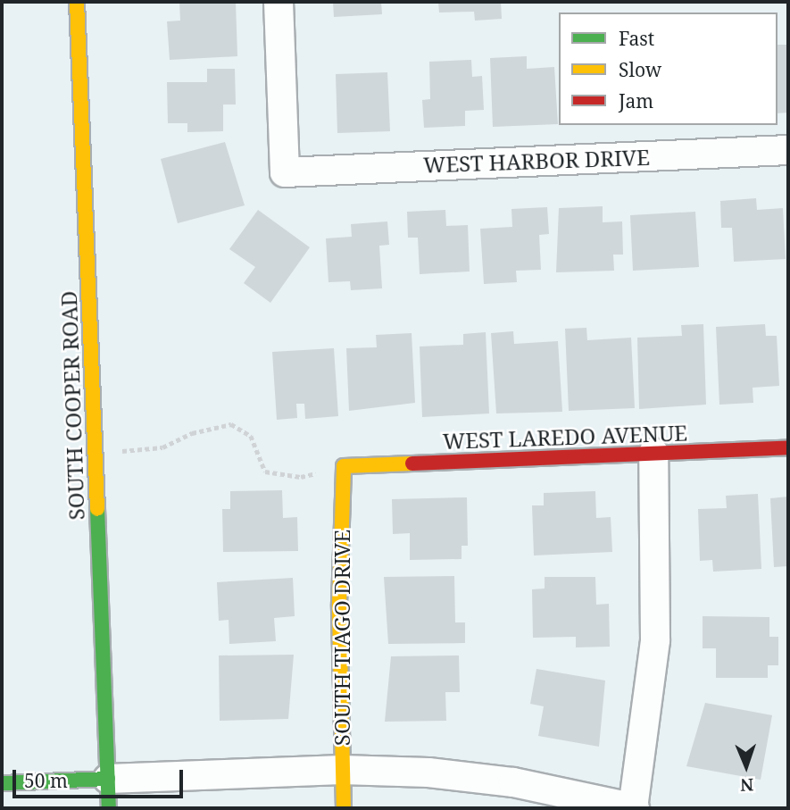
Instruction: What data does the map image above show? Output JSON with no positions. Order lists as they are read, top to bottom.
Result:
{
  "streets": {
    "street": [
      "WEST HARBOR DRIVE",
      "SOUTH COOPER ROAD",
      "WEST LAREDO AVENUE",
      "SOUTH TIAGO DRIVE"
    ]
  },
  "crossings": [
    ["WEST LAREDO AVENUE", "SOUTH TIAGO DRIVE"]
  ],
  "legend": ["Fast", "Slow", "Jam"],
  "scale_bar": "50 m",
  "north": "bottom"
}
